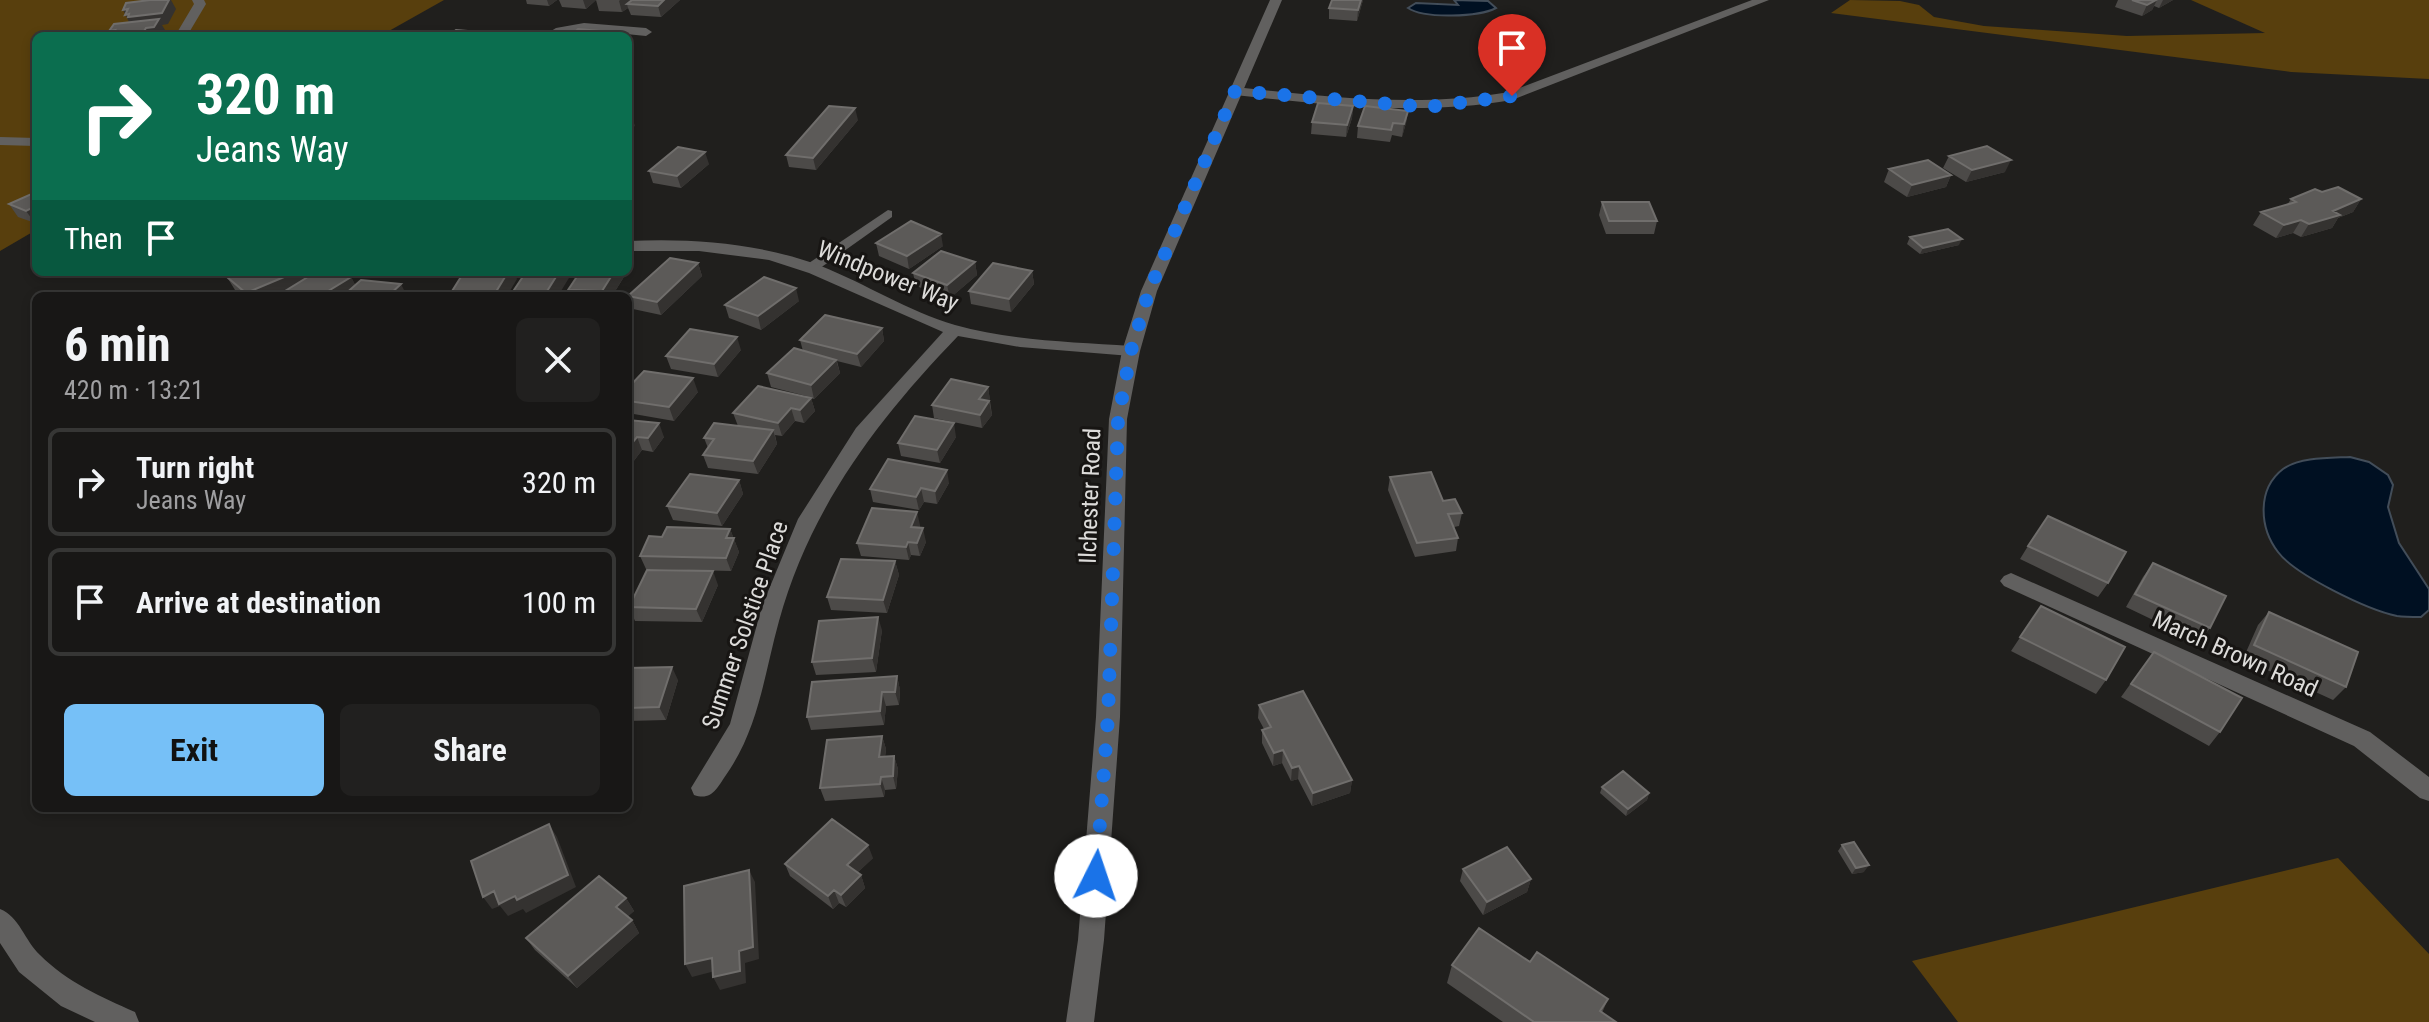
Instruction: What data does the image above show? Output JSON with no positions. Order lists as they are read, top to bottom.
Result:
{
  "streets": {
    "street": [
      "Windpower Way",
      "Ilchester Road",
      "Summer Solstice Place",
      "March Brown Road"
    ]
  },
  "crossings": [
    ["Windpower Way", "Ilchester Road"],
    ["Windpower Way", "Summer Solstice Place"]
  ],
  "page": {
    "turn": ["320 m", "Jeans Way"],
    "then": "Then",
    "heading": ["6 min", "420 m · 13:21"],
    "list": [
      {
        "name": "Turn right",
        "note": "Jeans Way",
        "value": "320 m"
      },
      {
        "name": "Arrive at destination",
        "value": "100 m"
      }
    ],
    "buttons": ["Exit", "Share"]
  }
}
